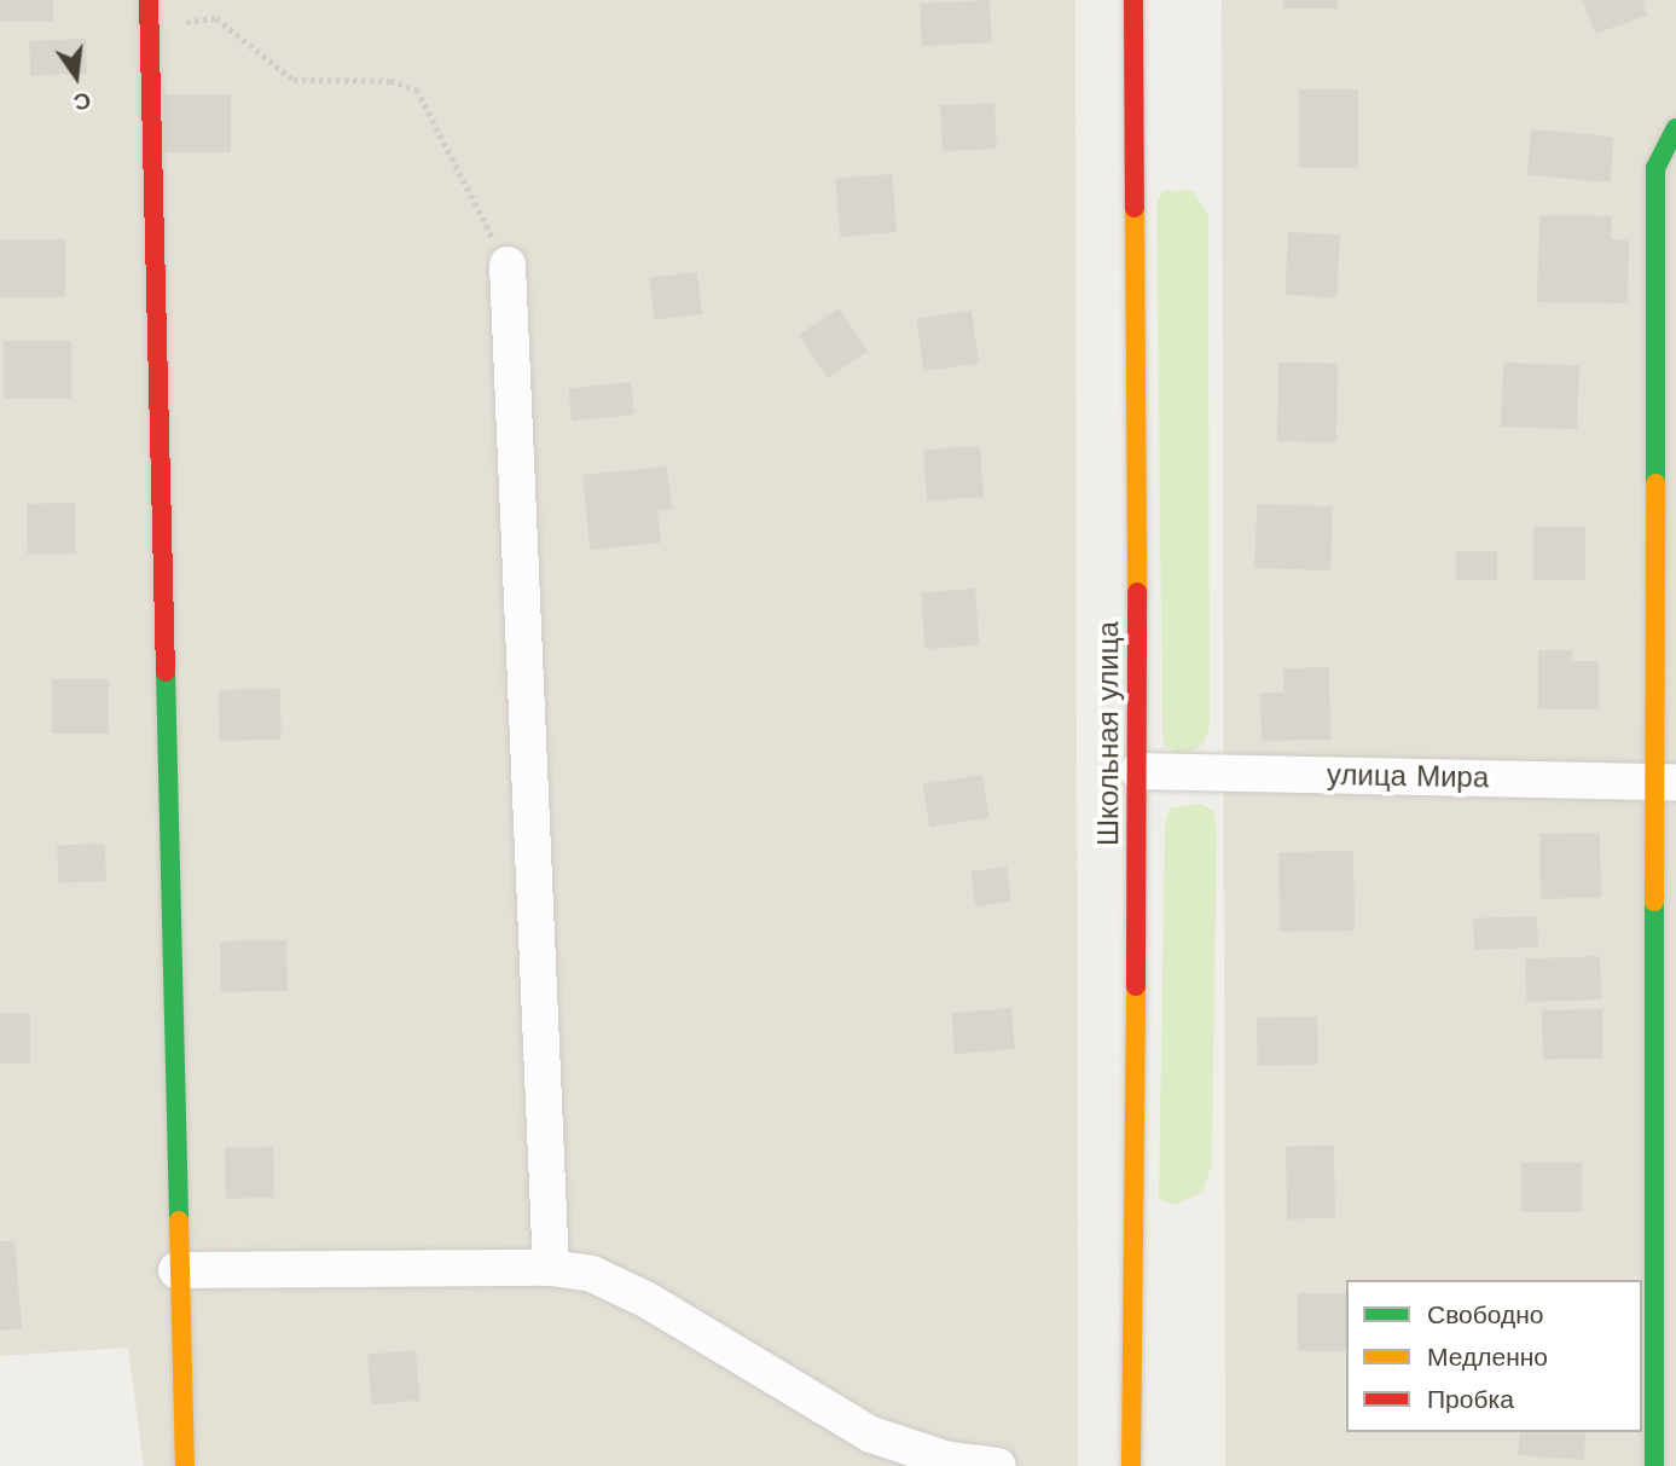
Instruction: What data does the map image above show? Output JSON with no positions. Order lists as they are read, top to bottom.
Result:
{
  "streets": {
    "street": ["Школьная улица", "улица Мира"]
  },
  "crossings": [
    ["Школьная улица", "улица Мира"]
  ],
  "legend": ["Свободно", "Медленно", "Пробка"],
  "north": "bottom"
}
